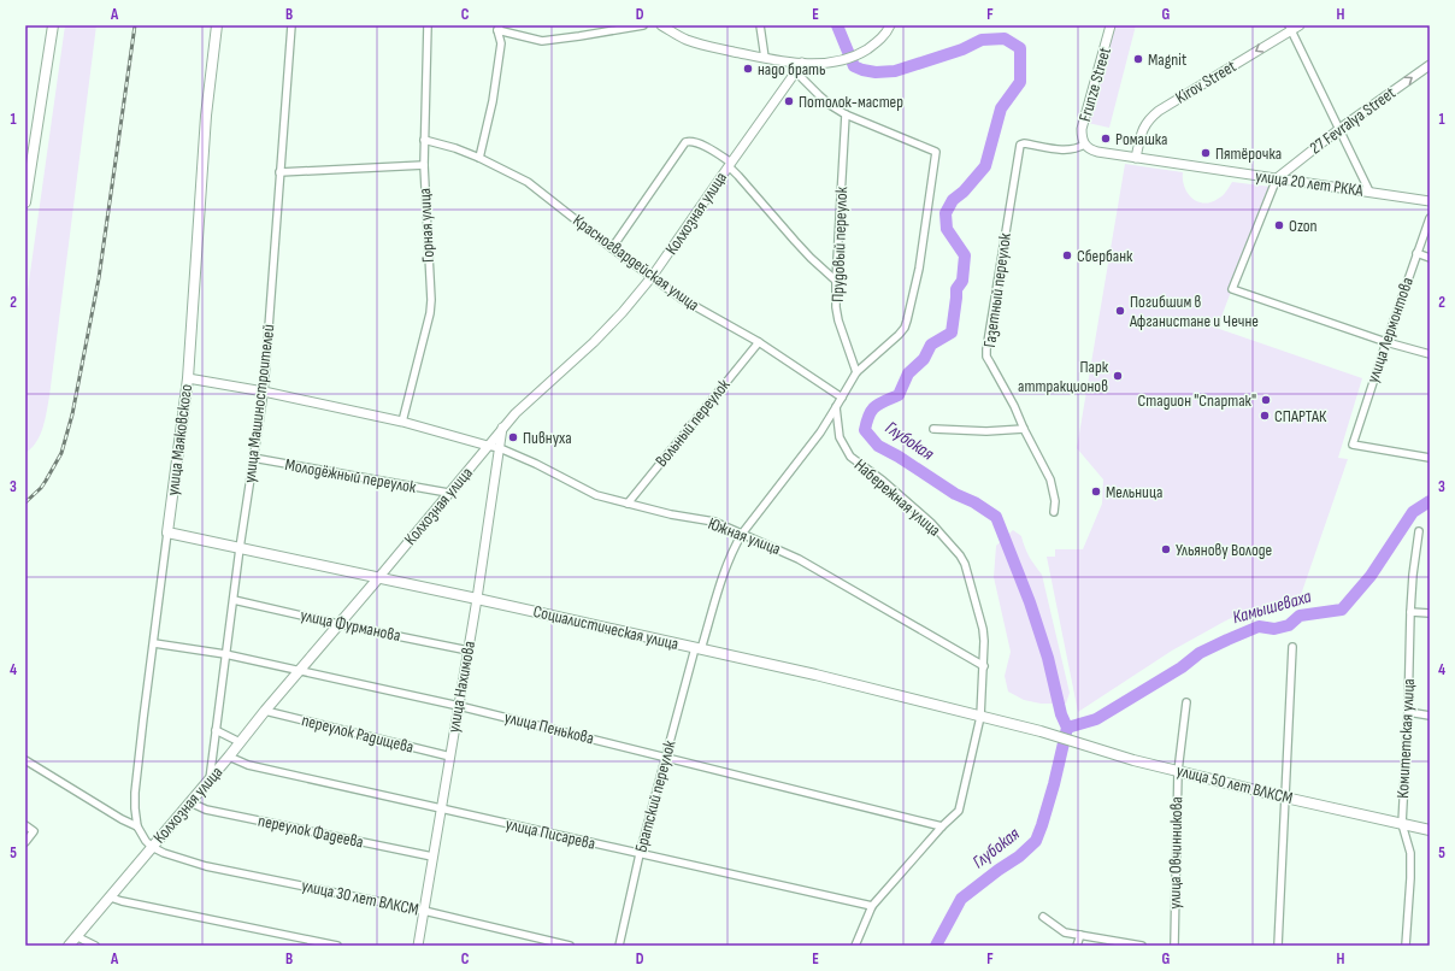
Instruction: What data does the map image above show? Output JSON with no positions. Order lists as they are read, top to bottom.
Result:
{
  "streets": {
    "main road": [
      "Колхозная улица",
      "улица Маяковского",
      "Социалистическая улица",
      "улица 50 лет ВЛКСМ"
    ],
    "street": [
      "Kirov Street",
      "Frunze Street",
      "27 Fevralya Street",
      "улица 20 лет РККА",
      "Горная улица",
      "Прудовый переулок",
      "Красногвардейская улица",
      "Газетный переулок",
      "улица Лермонтова",
      "улица Машиностроителей",
      "Вольный переулок",
      "Молодёжный переулок",
      "Набережная улица",
      "Южная улица",
      "улица Фурманова",
      "улица Нахимова",
      "улица Пенькова",
      "переулок Радищева",
      "Комитетская улица",
      "Братский переулок",
      "переулок Фадеева",
      "улица Писарева",
      "улица Овчинникова",
      "улица 30 лет ВЛКСМ"
    ]
  },
  "crossings": [
    ["Kirov Street", "улица 20 лет РККА"],
    ["Frunze Street", "улица 20 лет РККА"],
    ["Frunze Street", "Газетный переулок"],
    ["27 Fevralya Street", "улица 20 лет РККА"],
    ["улица 20 лет РККА", "Газетный переулок"],
    ["Колхозная улица", "Красногвардейская улица"],
    ["Колхозная улица", "улица Машиностроителей"],
    ["Колхозная улица", "улица Маяковского"],
    ["Колхозная улица", "Молодёжный переулок"],
    ["Колхозная улица", "Южная улица"],
    ["Колхозная улица", "улица Фурманова"],
    ["Колхозная улица", "Социалистическая улица"],
    ["Колхозная улица", "улица Нахимова"],
    ["Колхозная улица", "улица Пенькова"],
    ["Колхозная улица", "переулок Радищева"],
    ["Колхозная улица", "переулок Фадеева"],
    ["Колхозная улица", "улица Писарева"],
    ["Колхозная улица", "улица 30 лет ВЛКСМ"],
    ["Горная улица", "Красногвардейская улица"],
    ["Красногвардейская улица", "Вольный переулок"],
    ["Красногвардейская улица", "Братский переулок"],
    ["улица Машиностроителей", "Молодёжный переулок"],
    ["улица Машиностроителей", "улица Фурманова"],
    ["улица Машиностроителей", "Социалистическая улица"],
    ["улица Машиностроителей", "улица Пенькова"],
    ["Вольный переулок", "Южная улица"],
    ["улица Маяковского", "Социалистическая улица"],
    ["улица Маяковского", "улица Пенькова"],
    ["улица Маяковского", "улица 30 лет ВЛКСМ"],
    ["Набережная улица", "Южная улица"],
    ["Набережная улица", "Социалистическая улица"],
    ["Набережная улица", "улица Пенькова"],
    ["Набережная улица", "Братский переулок"],
    ["Набережная улица", "улица Писарева"],
    ["Южная улица", "улица Нахимова"],
    ["Южная улица", "Братский переулок"],
    ["улица Фурманова", "улица Нахимова"],
    ["Социалистическая улица", "улица Нахимова"],
    ["Социалистическая улица", "улица 50 лет ВЛКСМ"],
    ["Социалистическая улица", "Братский переулок"],
    ["улица Нахимова", "улица Пенькова"],
    ["улица Нахимова", "переулок Радищева"],
    ["улица Нахимова", "переулок Фадеева"],
    ["улица Нахимова", "улица Писарева"],
    ["улица Нахимова", "улица 30 лет ВЛКСМ"],
    ["улица Пенькова", "Братский переулок"],
    ["Комитетская улица", "улица 50 лет ВЛКСМ"],
    ["улица 50 лет ВЛКСМ", "улица Овчинникова"],
    ["Братский переулок", "улица Писарева"]
  ],
  "one_way": ["Kirov Street", "27 Fevralya Street"],
  "water": ["Глубокая", "Камышеваха"],
  "places": [
    "Magnit",
    "надо брать",
    "Потолок-мастер",
    "Ромашка",
    "Пятёрочка",
    "Ozon",
    "Сбербанк",
    "Погибшим в Афганистане и Чечне",
    "Парк аттракционов",
    "Стадион \"Спартак\"",
    "СПАРТАК",
    "Пивнуха",
    "Мельница",
    "Ульянову Володе"
  ],
  "grid": {
    "columns": [
      "A",
      "B",
      "C",
      "D",
      "E",
      "F",
      "G",
      "H"
    ],
    "rows": [
      "1",
      "2",
      "3",
      "4",
      "5"
    ]
  }
}
